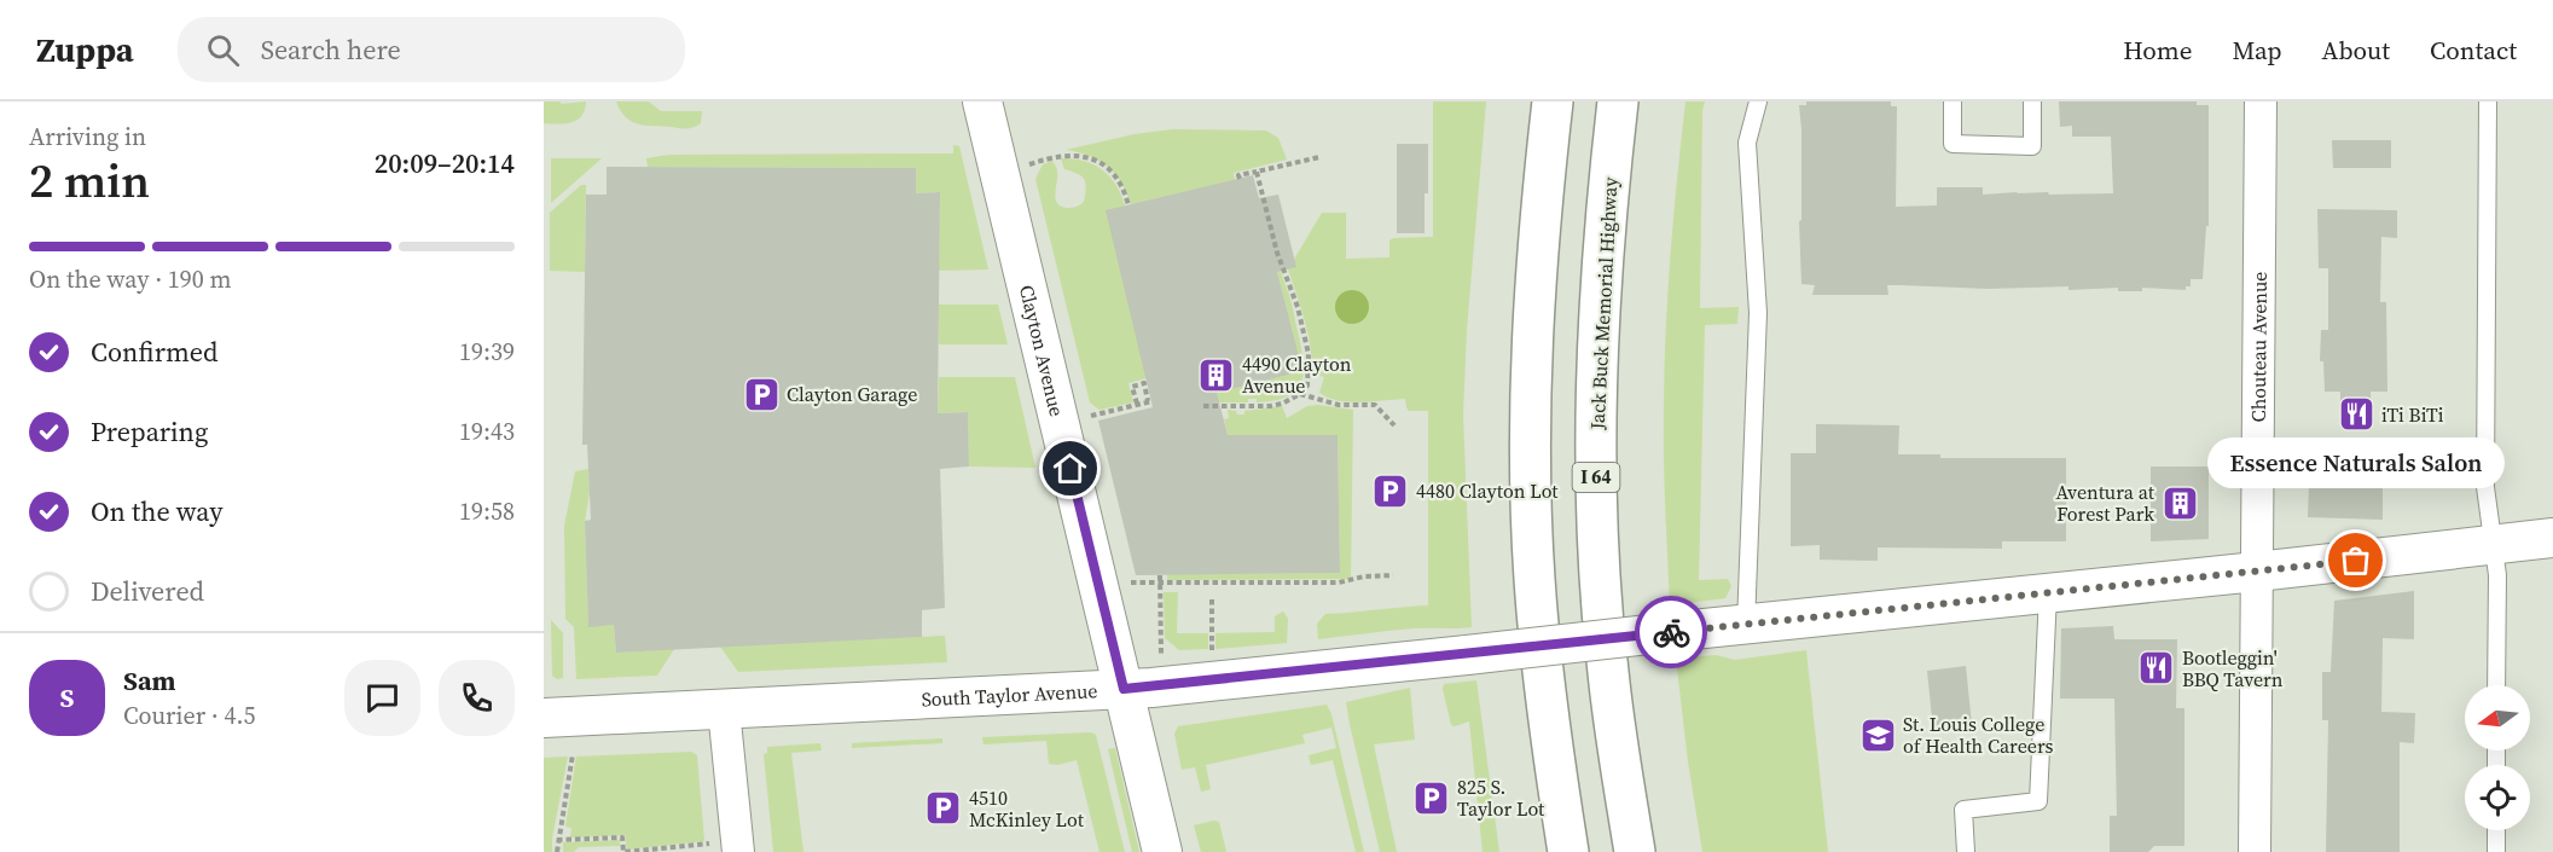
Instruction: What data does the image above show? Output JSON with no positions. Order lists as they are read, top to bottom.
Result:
{
  "streets": {
    "highway": ["Jack Buck Memorial Highway", "I 64"],
    "street": ["Chouteau Avenue", "Clayton Avenue", "South Taylor Avenue"]
  },
  "crossings": [
    ["Chouteau Avenue", "South Taylor Avenue"],
    ["Clayton Avenue", "South Taylor Avenue"]
  ],
  "places": {
    "building": ["4490 Clayton Avenue", "Aventura at Forest Park"],
    "parking": [
      "Clayton Garage",
      "4480 Clayton Lot",
      "825 S. Taylor Lot",
      "4510 McKinley Lot"
    ],
    "restaurant": ["iTi BiTi", "Bootleggin' BBQ Tavern"],
    "other": ["Essence Naturals Salon"],
    "school or university": ["St. Louis College of Health Careers"]
  },
  "north": "left",
  "page": {
    "header": "Zuppa",
    "search": "Search here",
    "nav": [
      "Home",
      "Map",
      "About",
      "Contact"
    ],
    "heading": ["2 min", "Arriving in", "20:09–20:14"],
    "panel": ["Sam", "Courier · 4.5"],
    "bar": "On the way · 190 m",
    "list": [
      ["Confirmed", "19:39"],
      ["Preparing", "19:43"],
      ["On the way", "19:58"],
      "Delivered"
    ],
    "bubble": "Essence Naturals Salon",
    "round": "S"
  }
}
